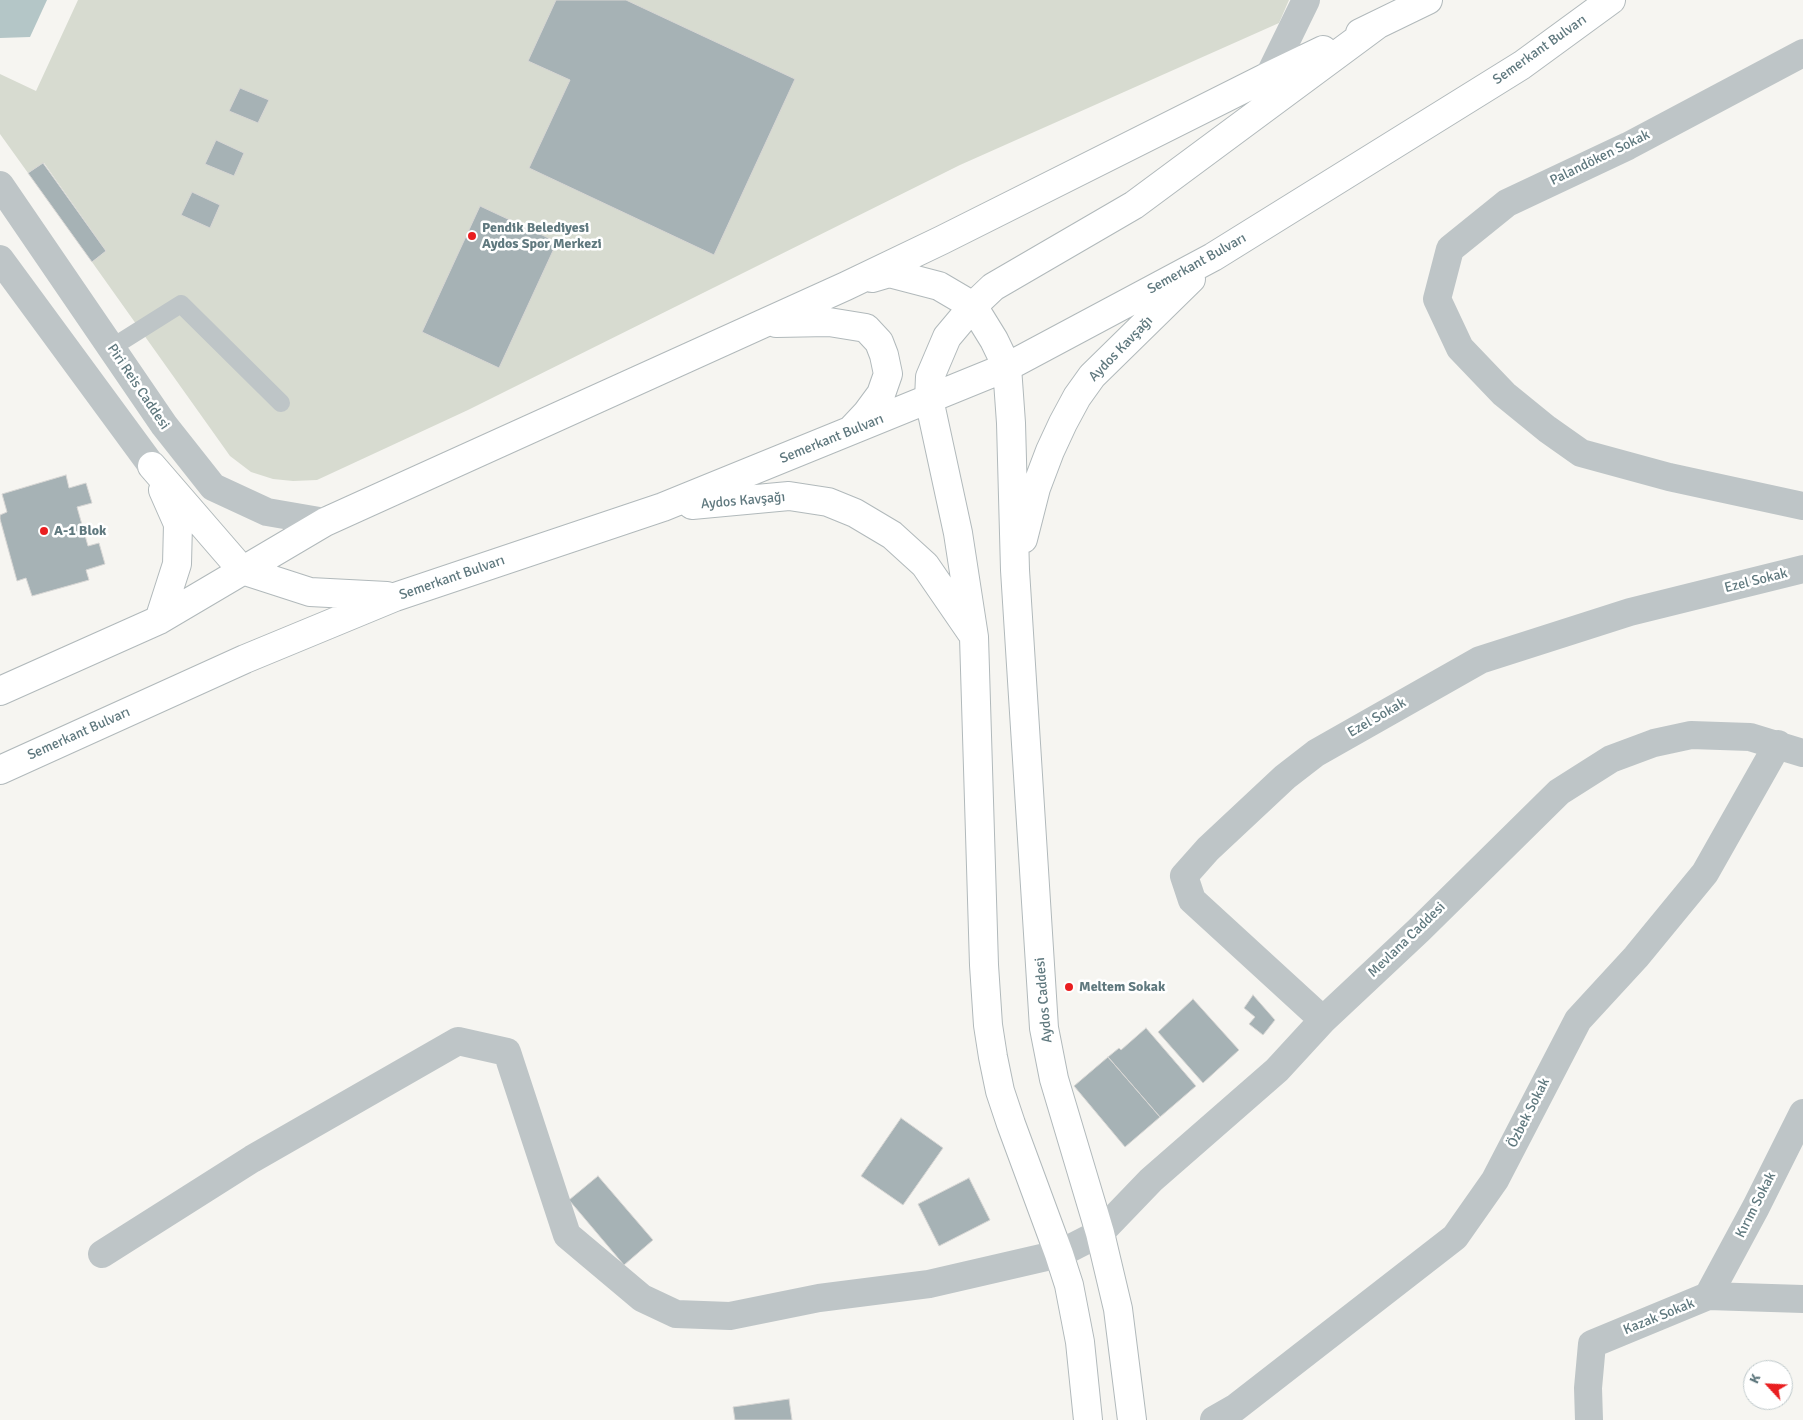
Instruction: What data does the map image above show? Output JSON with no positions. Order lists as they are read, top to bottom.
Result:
{
  "streets": {
    "main road": ["Semerkant Bulvarı", "Aydos Kavşağı", "Aydos Caddesi"],
    "street": [
      "Palandöken Sokak",
      "Piri Reis Caddesi",
      "Ezel Sokak",
      "Mevlana Caddesi",
      "Özbek Sokak",
      "Kırım Sokak",
      "Kazak Sokak"
    ]
  },
  "crossings": [
    ["Semerkant Bulvarı", "Aydos Kavşağı"],
    ["Semerkant Bulvarı", "Aydos Caddesi"],
    ["Aydos Kavşağı", "Aydos Caddesi"],
    ["Ezel Sokak", "Mevlana Caddesi"],
    ["Mevlana Caddesi", "Aydos Caddesi"],
    ["Mevlana Caddesi", "Özbek Sokak"],
    ["Kırım Sokak", "Kazak Sokak"]
  ],
  "places": ["Pendik Belediyesi Aydos Spor Merkezi", "A-1 Blok", "Meltem Sokak"],
  "north": "top left"
}
